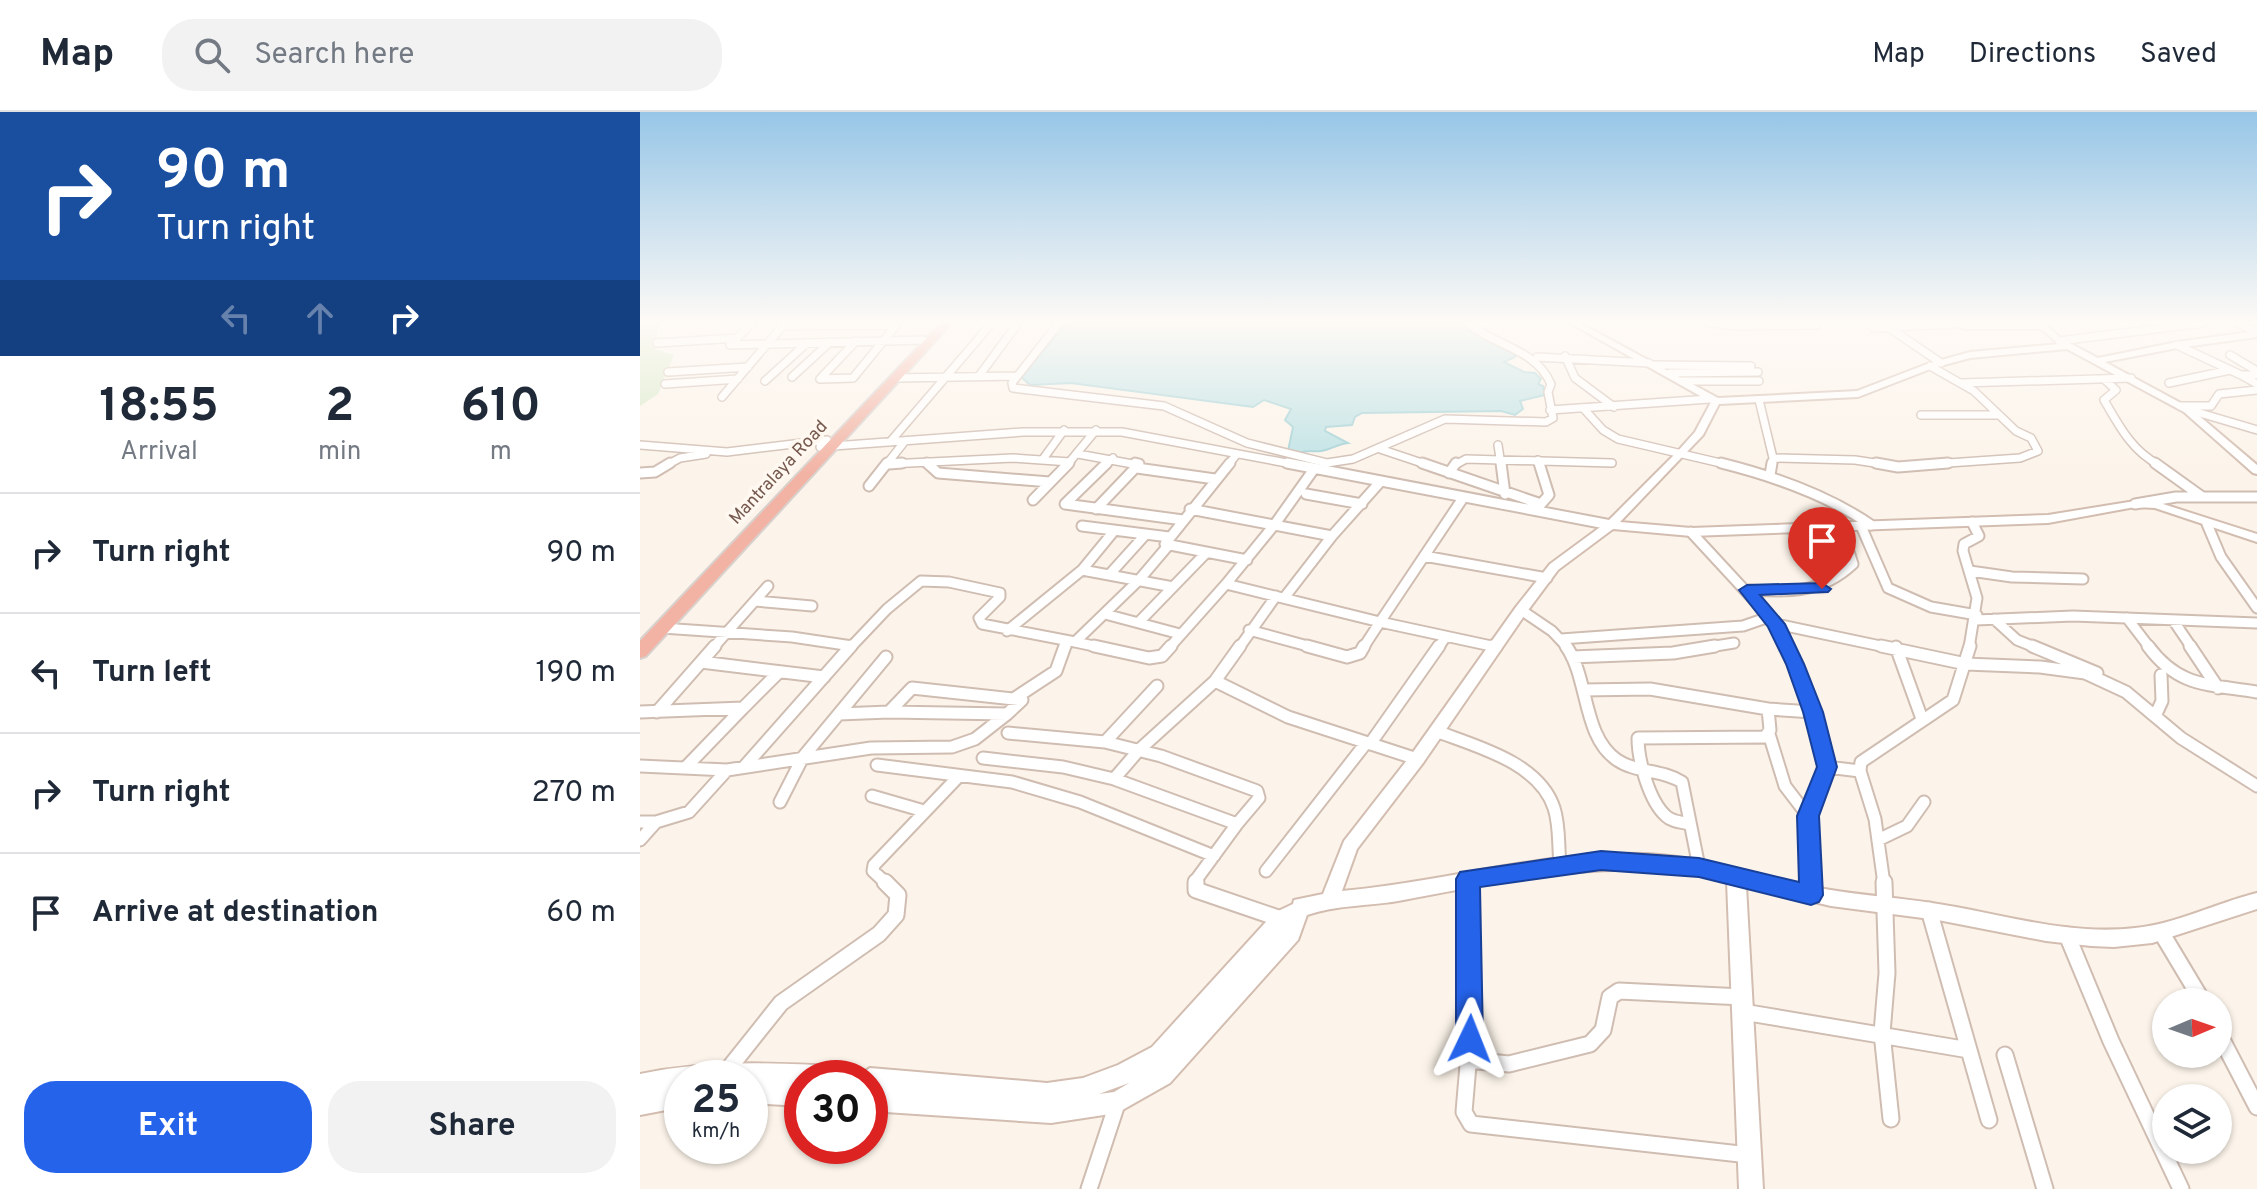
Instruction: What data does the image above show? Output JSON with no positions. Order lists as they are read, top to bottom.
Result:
{
  "streets": {
    "highway": ["Mantralaya Road"]
  },
  "north": "right",
  "page": {
    "header": "Map",
    "search": "Search here",
    "nav": ["Map", "Directions", "Saved"],
    "turn": ["90 m", "Turn right"],
    "eta": [
      "18:55",
      "Arrival",
      "2",
      "min",
      "610",
      "m"
    ],
    "list": [
      {
        "name": "Turn right",
        "value": "90 m"
      },
      {
        "name": "Turn left",
        "value": "190 m"
      },
      {
        "name": "Turn right",
        "value": "270 m"
      },
      {
        "name": "Arrive at destination",
        "value": "60 m"
      }
    ],
    "speed": "25 km/h",
    "limit": "30",
    "buttons": ["Exit", "Share"]
  }
}
